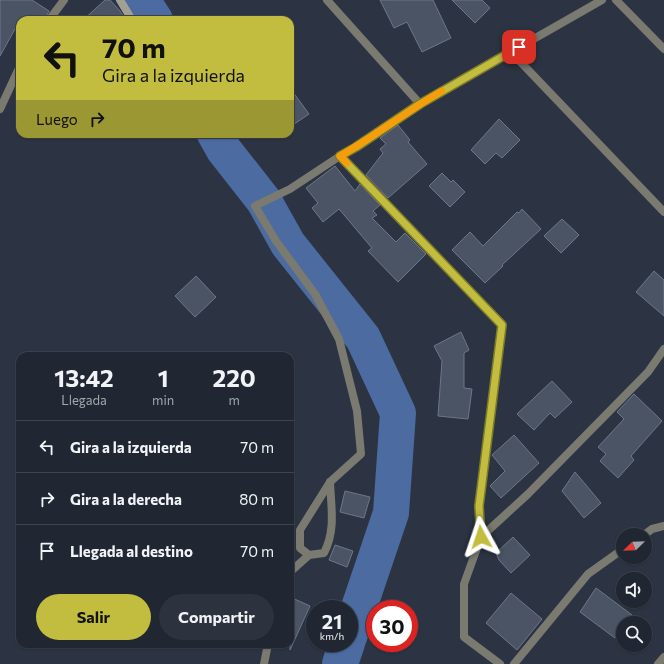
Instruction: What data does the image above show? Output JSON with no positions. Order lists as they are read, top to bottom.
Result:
{
  "north": "bottom left",
  "page": {
    "turn": ["70 m", "Gira a la izquierda"],
    "then": "Luego",
    "eta": [
      "13:42",
      "Llegada",
      "1",
      "min",
      "220",
      "m"
    ],
    "list": [
      {
        "name": "Gira a la izquierda",
        "value": "70 m"
      },
      {
        "name": "Gira a la derecha",
        "value": "80 m"
      },
      {
        "name": "Llegada al destino",
        "value": "70 m"
      }
    ],
    "buttons": ["Salir", "Compartir"],
    "speed": "21 km/h",
    "limit": "30"
  }
}
